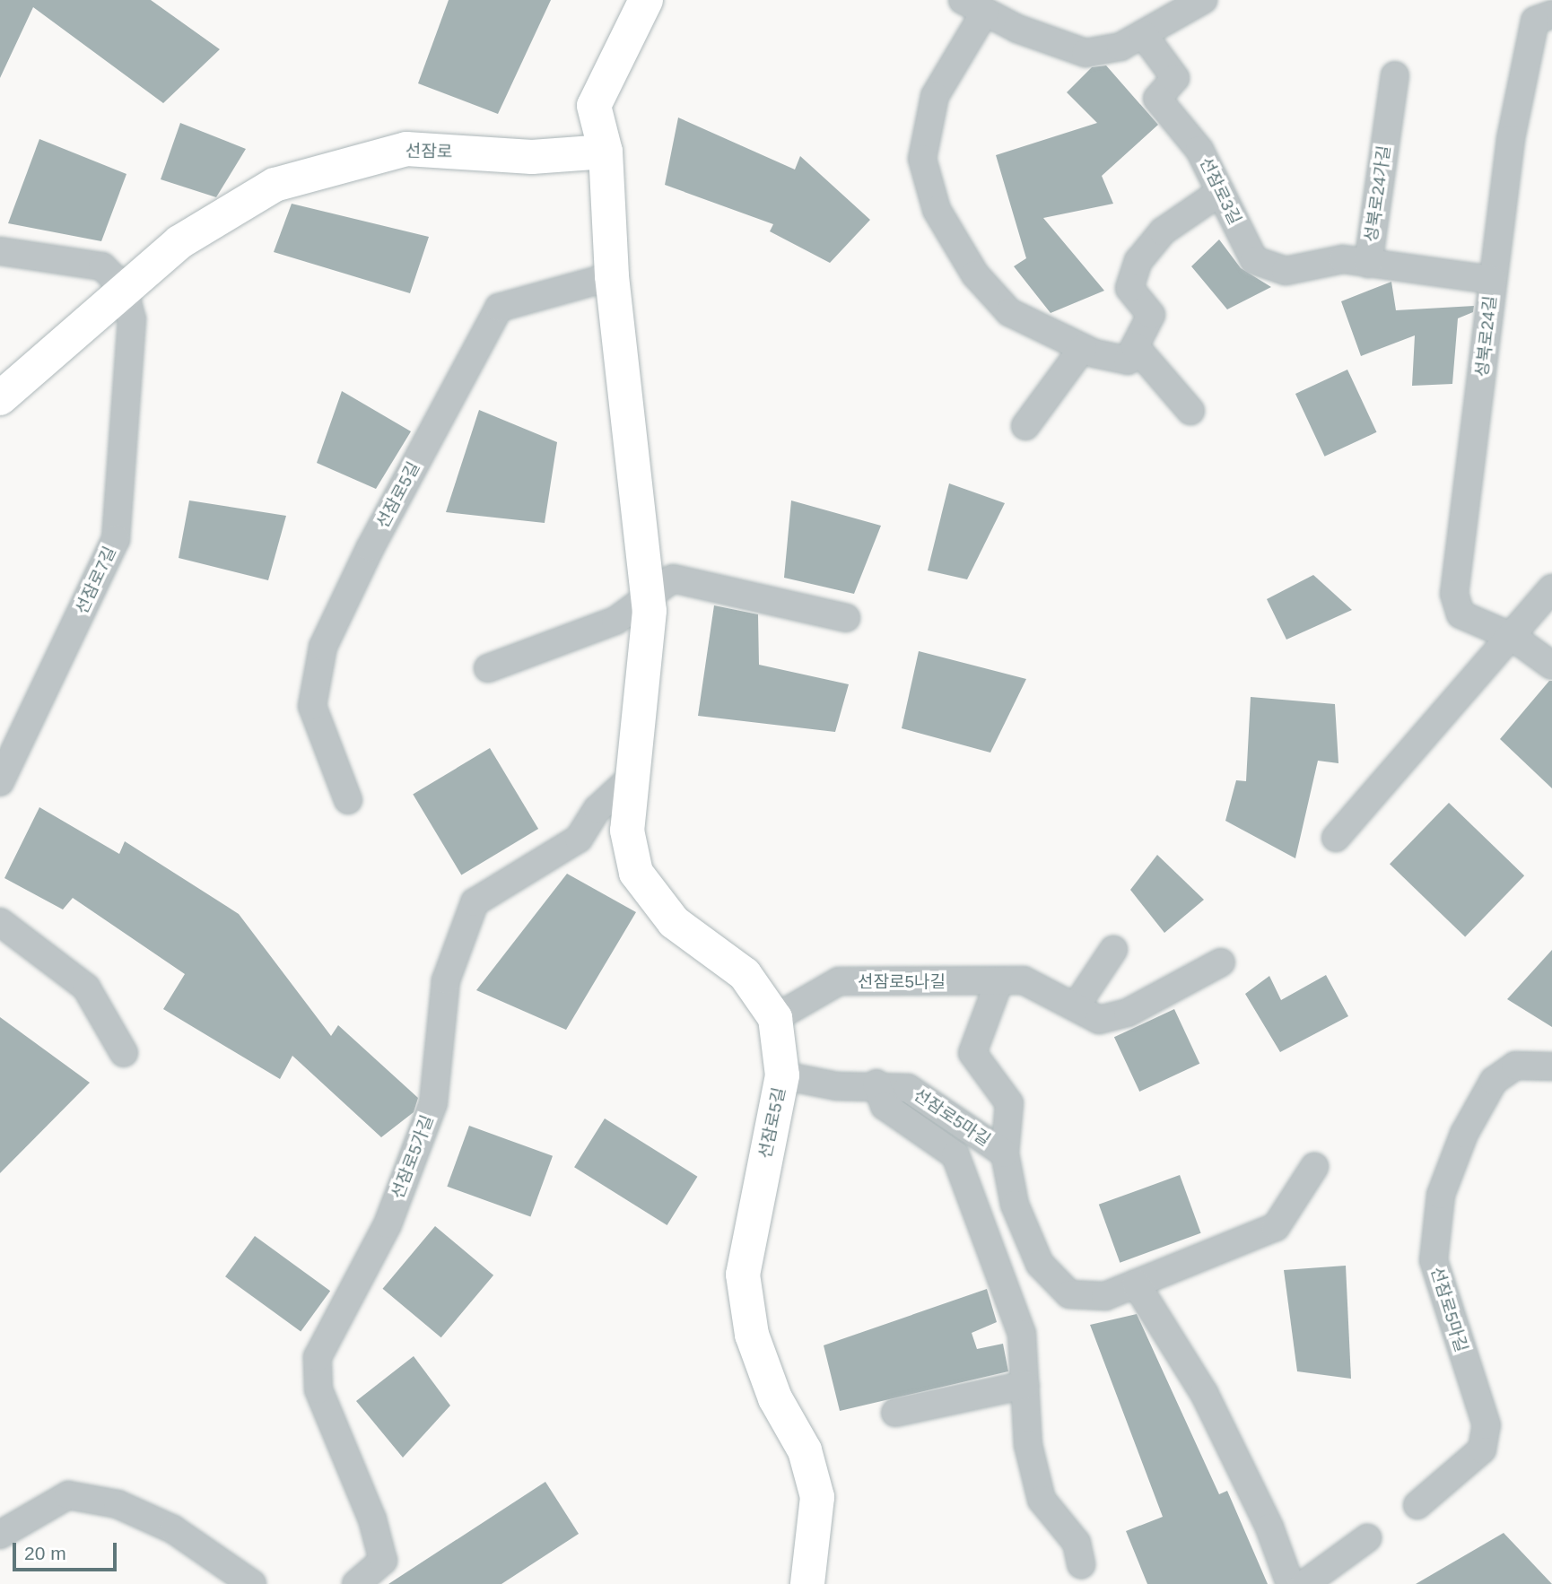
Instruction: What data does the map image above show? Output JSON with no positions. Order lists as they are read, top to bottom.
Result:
{
  "streets": {
    "street": [
      "선잠로",
      "선잠로3길",
      "성북로24가길",
      "성북로24길",
      "선잠로5길",
      "선잠로7길",
      "선잠로5나길",
      "선잠로5마길",
      "선잠로5가길"
    ]
  },
  "crossings": [
    ["선잠로", "선잠로5길"],
    ["선잠로", "선잠로7길"],
    ["선잠로3길", "성북로24가길"],
    ["성북로24가길", "성북로24길"],
    ["선잠로5길", "선잠로5나길"],
    ["선잠로5길", "선잠로5마길"],
    ["선잠로5길", "선잠로5가길"]
  ],
  "scale_bar": "20 m"
}
